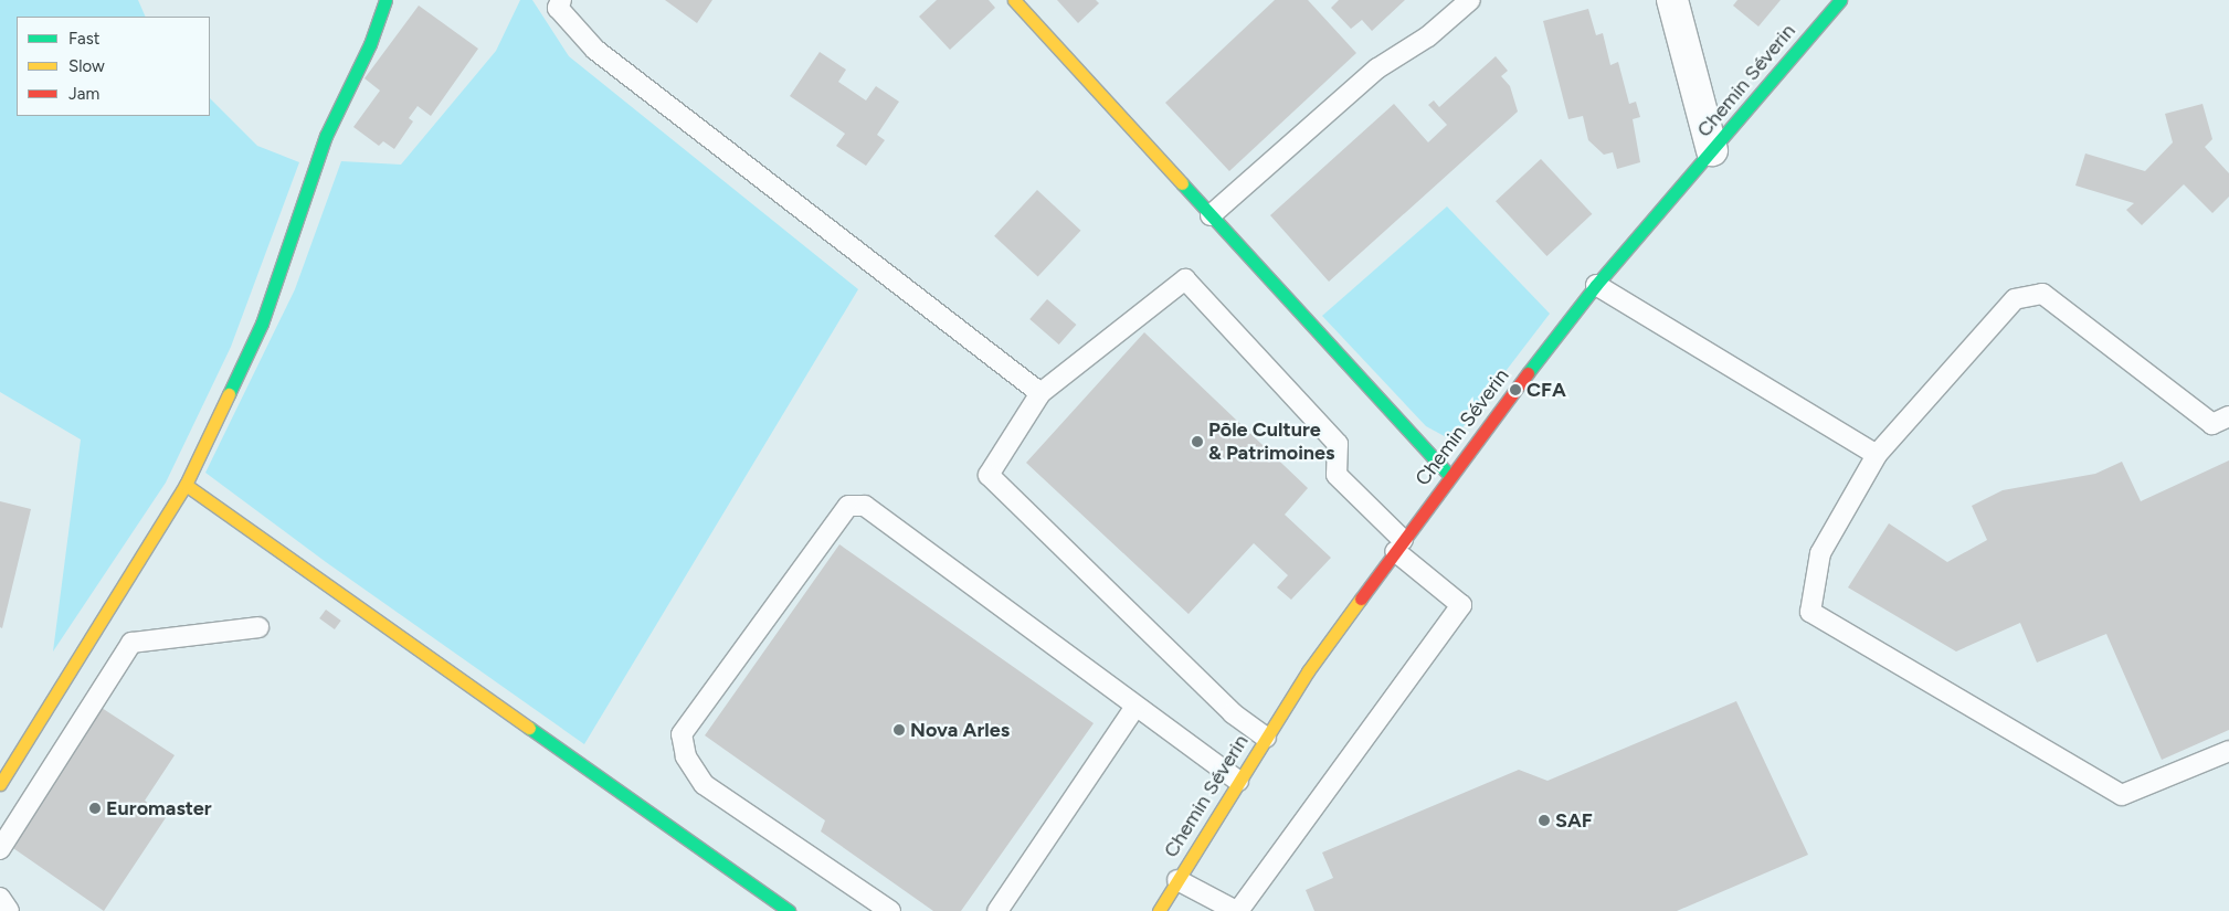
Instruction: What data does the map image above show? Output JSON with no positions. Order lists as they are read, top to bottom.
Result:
{
  "streets": {
    "street": ["Chemin Séverin"]
  },
  "places": [
    "CFA",
    "Pôle Culture & Patrimoines",
    "Nova Arles",
    "Euromaster",
    "SAF"
  ],
  "legend": ["Fast", "Slow", "Jam"]
}
